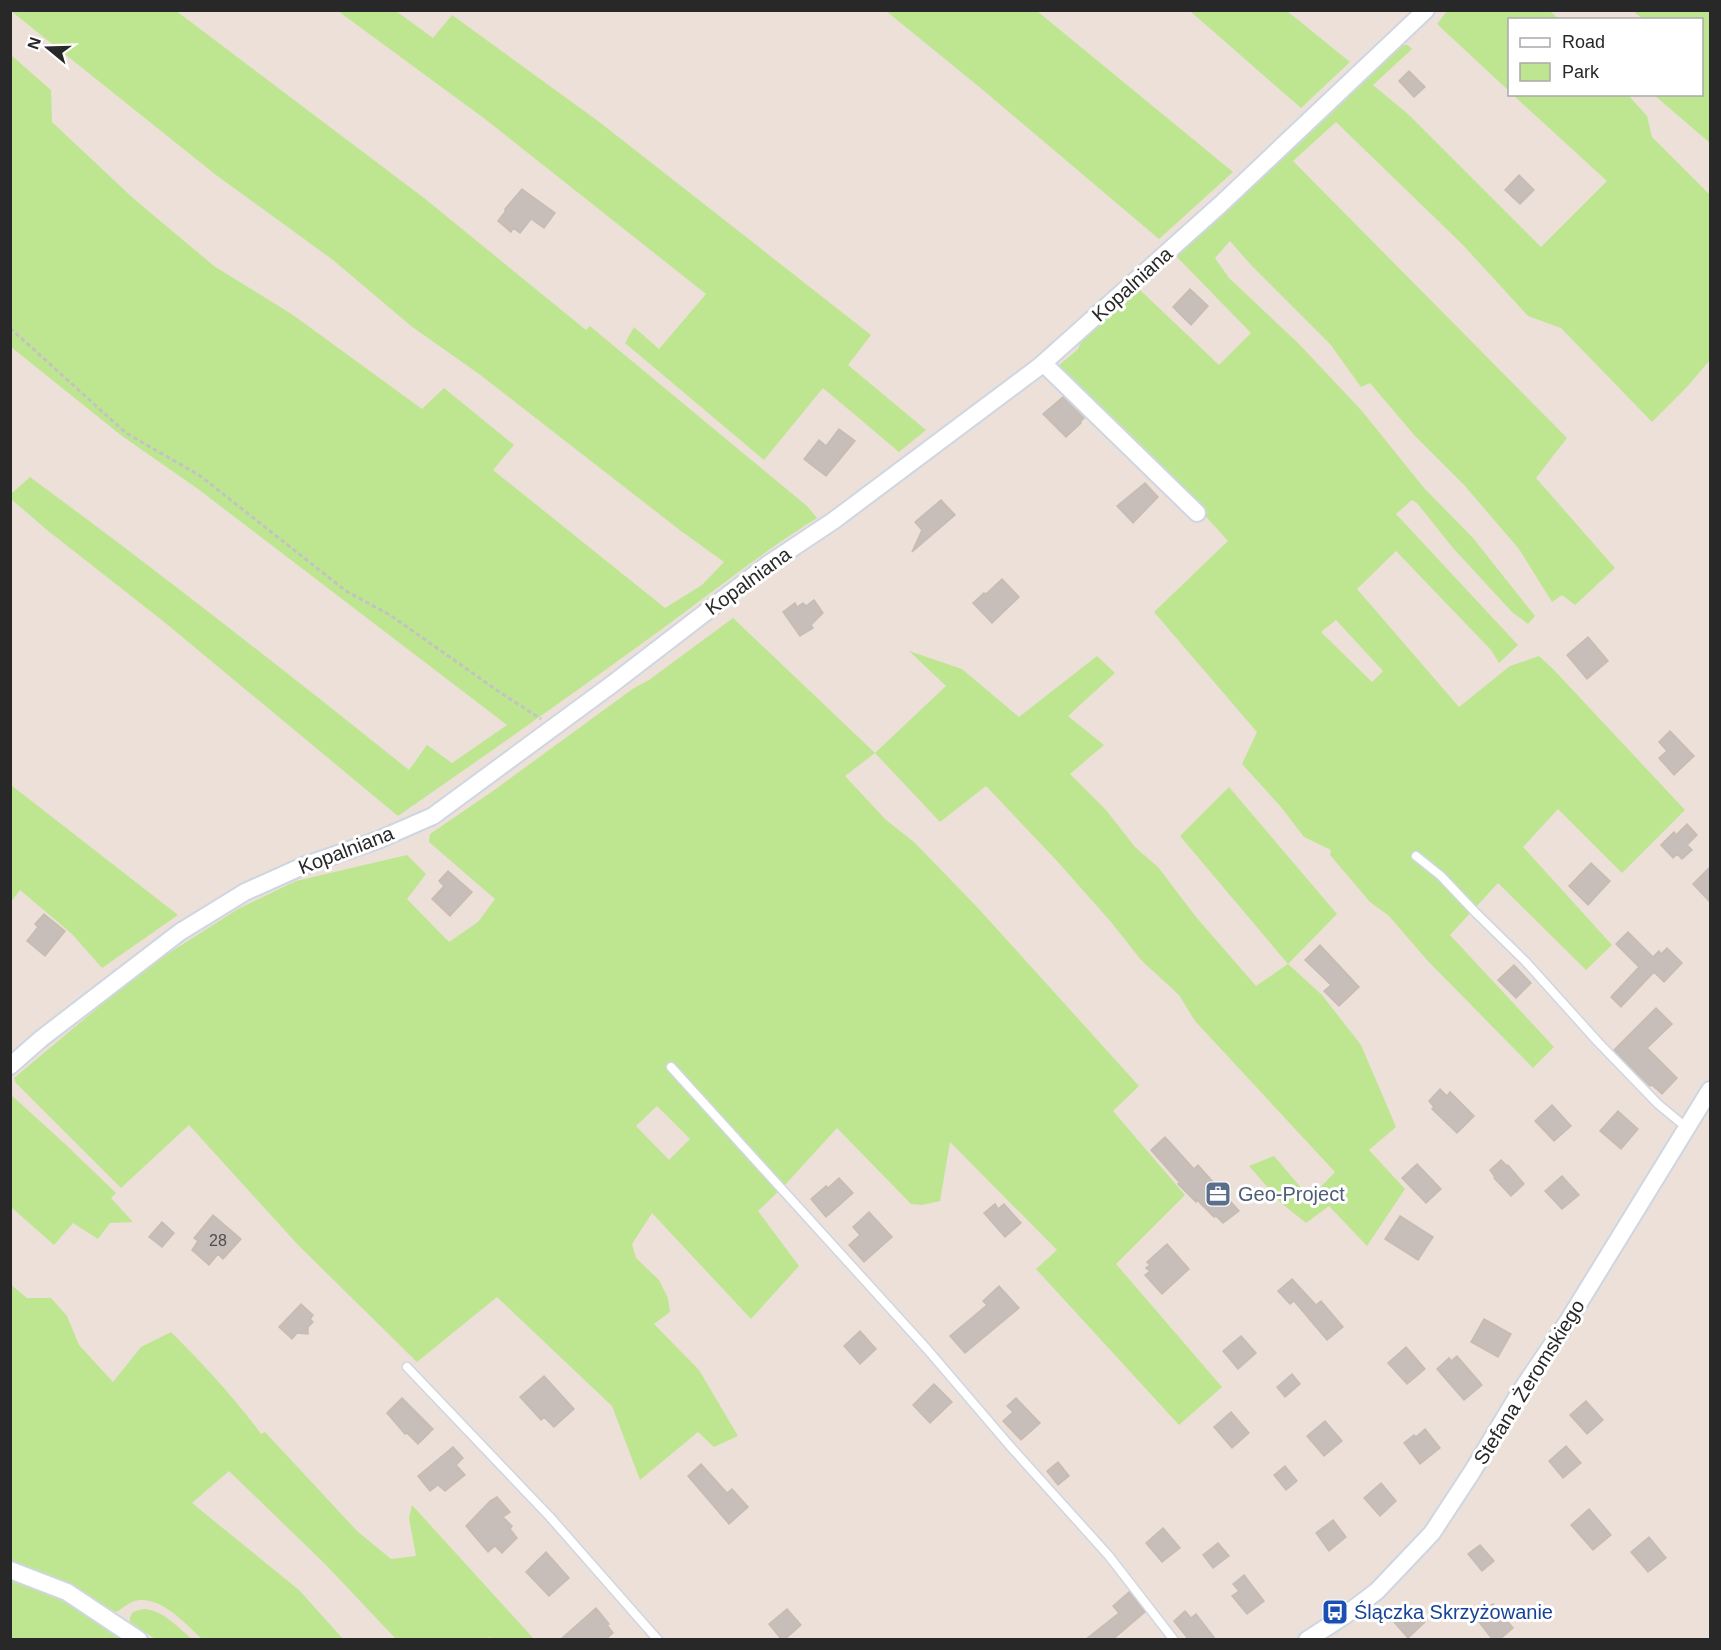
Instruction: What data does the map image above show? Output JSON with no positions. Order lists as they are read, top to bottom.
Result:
{
  "streets": {
    "street": ["Kopalniana", "Stefana Żeromskiego"]
  },
  "places": {
    "office": ["Geo-Project"],
    "bus stop": ["Ślączka Skrzyżowanie"]
  },
  "house_numbers": ["28"],
  "legend": ["Road", "Park"],
  "north": "left"
}
